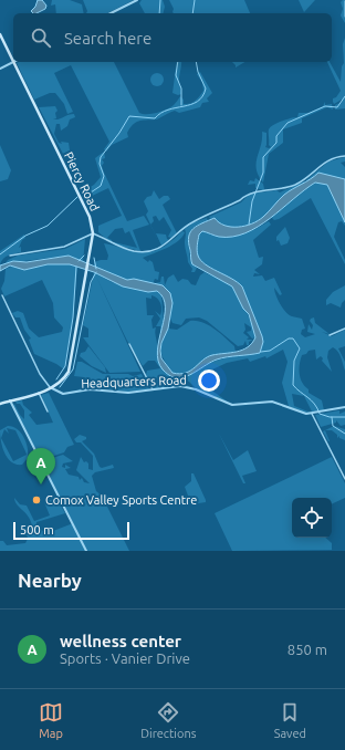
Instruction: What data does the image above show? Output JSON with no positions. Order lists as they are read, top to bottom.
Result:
{
  "streets": {
    "main road": ["Piercy Road"],
    "street": ["Headquarters Road"]
  },
  "crossings": [
    ["Piercy Road", "Headquarters Road"]
  ],
  "places": ["Comox Valley Sports Centre"],
  "scale_bar": "500 m",
  "page": {
    "search": "Search here",
    "pins": "A",
    "scale": "500 m",
    "heading": "Nearby",
    "list": [
      {
        "mark": "A",
        "name": "wellness center",
        "note": "Sports · Vanier Drive",
        "value": "850 m"
      }
    ],
    "nav": ["Map", "Directions", "Saved"]
  }
}
